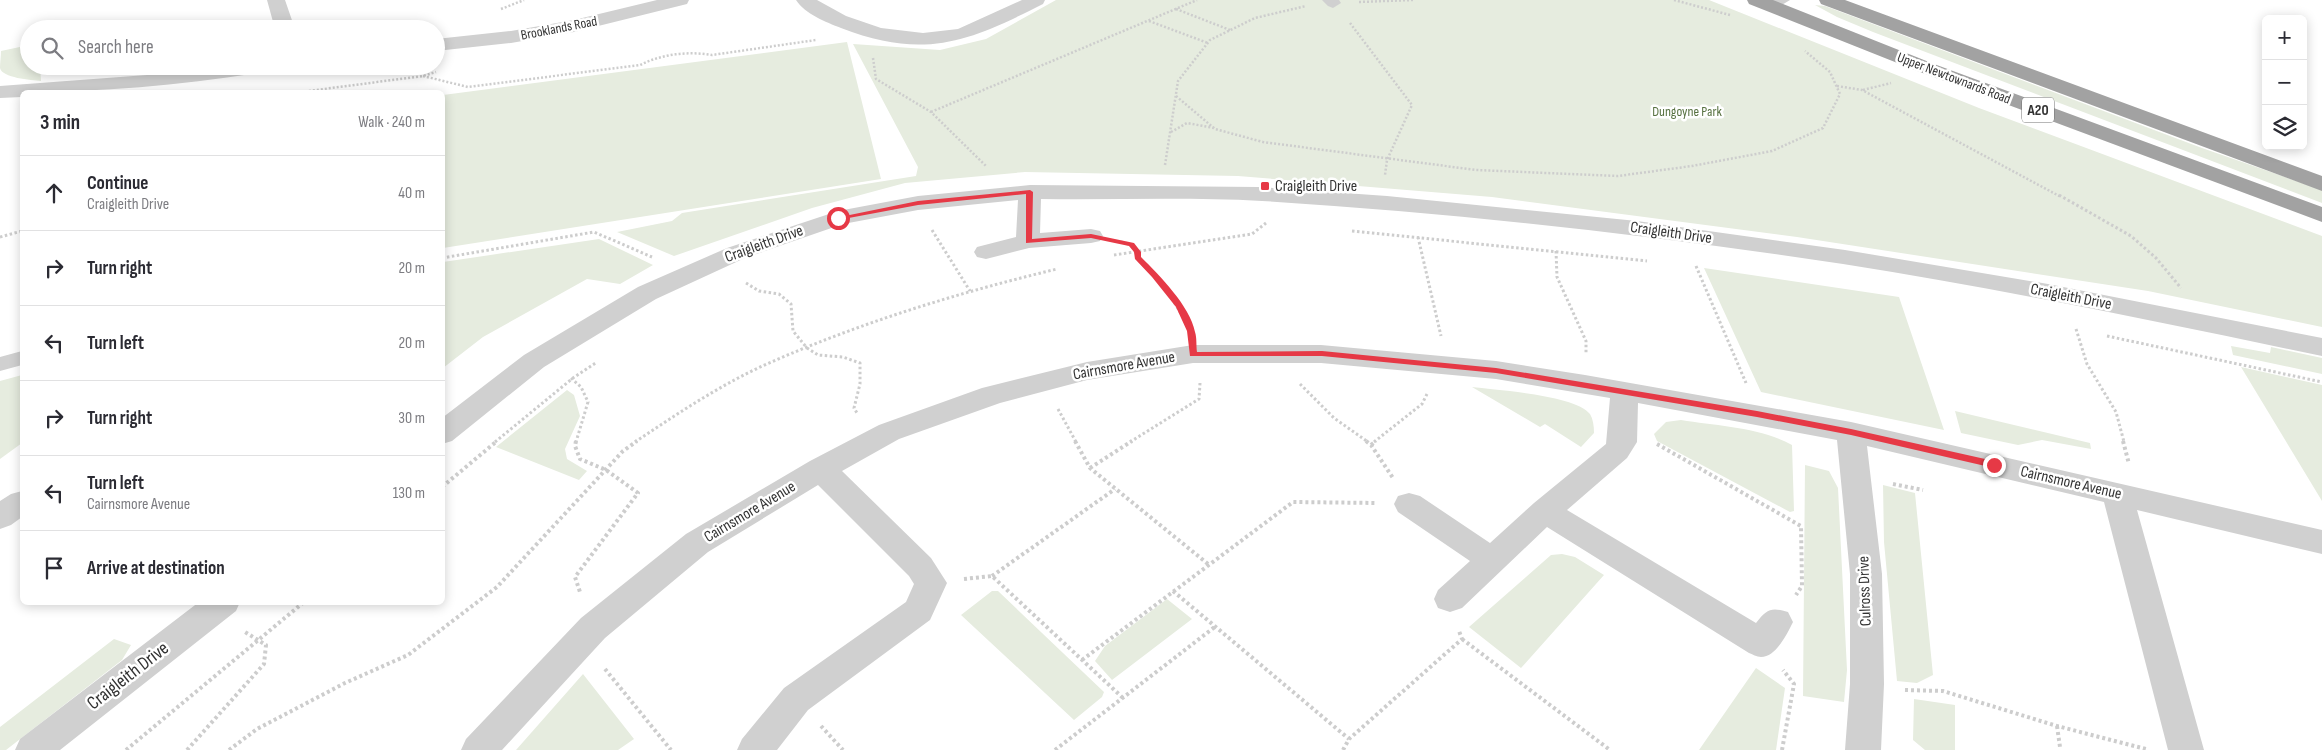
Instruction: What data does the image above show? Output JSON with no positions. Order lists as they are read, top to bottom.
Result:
{
  "streets": {
    "highway": ["Upper Newtownards Road", "A20"],
    "street": [
      "Brooklands Road",
      "Craigleith Drive",
      "Cairnsmore Avenue",
      "Culross Drive"
    ]
  },
  "crossings": [
    ["Cairnsmore Avenue", "Culross Drive"]
  ],
  "parks": ["Dungoyne Park"],
  "places": {
    "transit": ["Craigleith Drive"]
  },
  "page": {
    "map_buttons": ["+", "−"],
    "search": "Search here",
    "heading": ["3 min", "Walk · 240 m"],
    "list": [
      ["Continue", "Craigleith Drive", "40 m"],
      ["Turn right", "20 m"],
      ["Turn left", "20 m"],
      ["Turn right", "30 m"],
      ["Turn left", "Cairnsmore Avenue", "130 m"],
      "Arrive at destination"
    ]
  }
}
